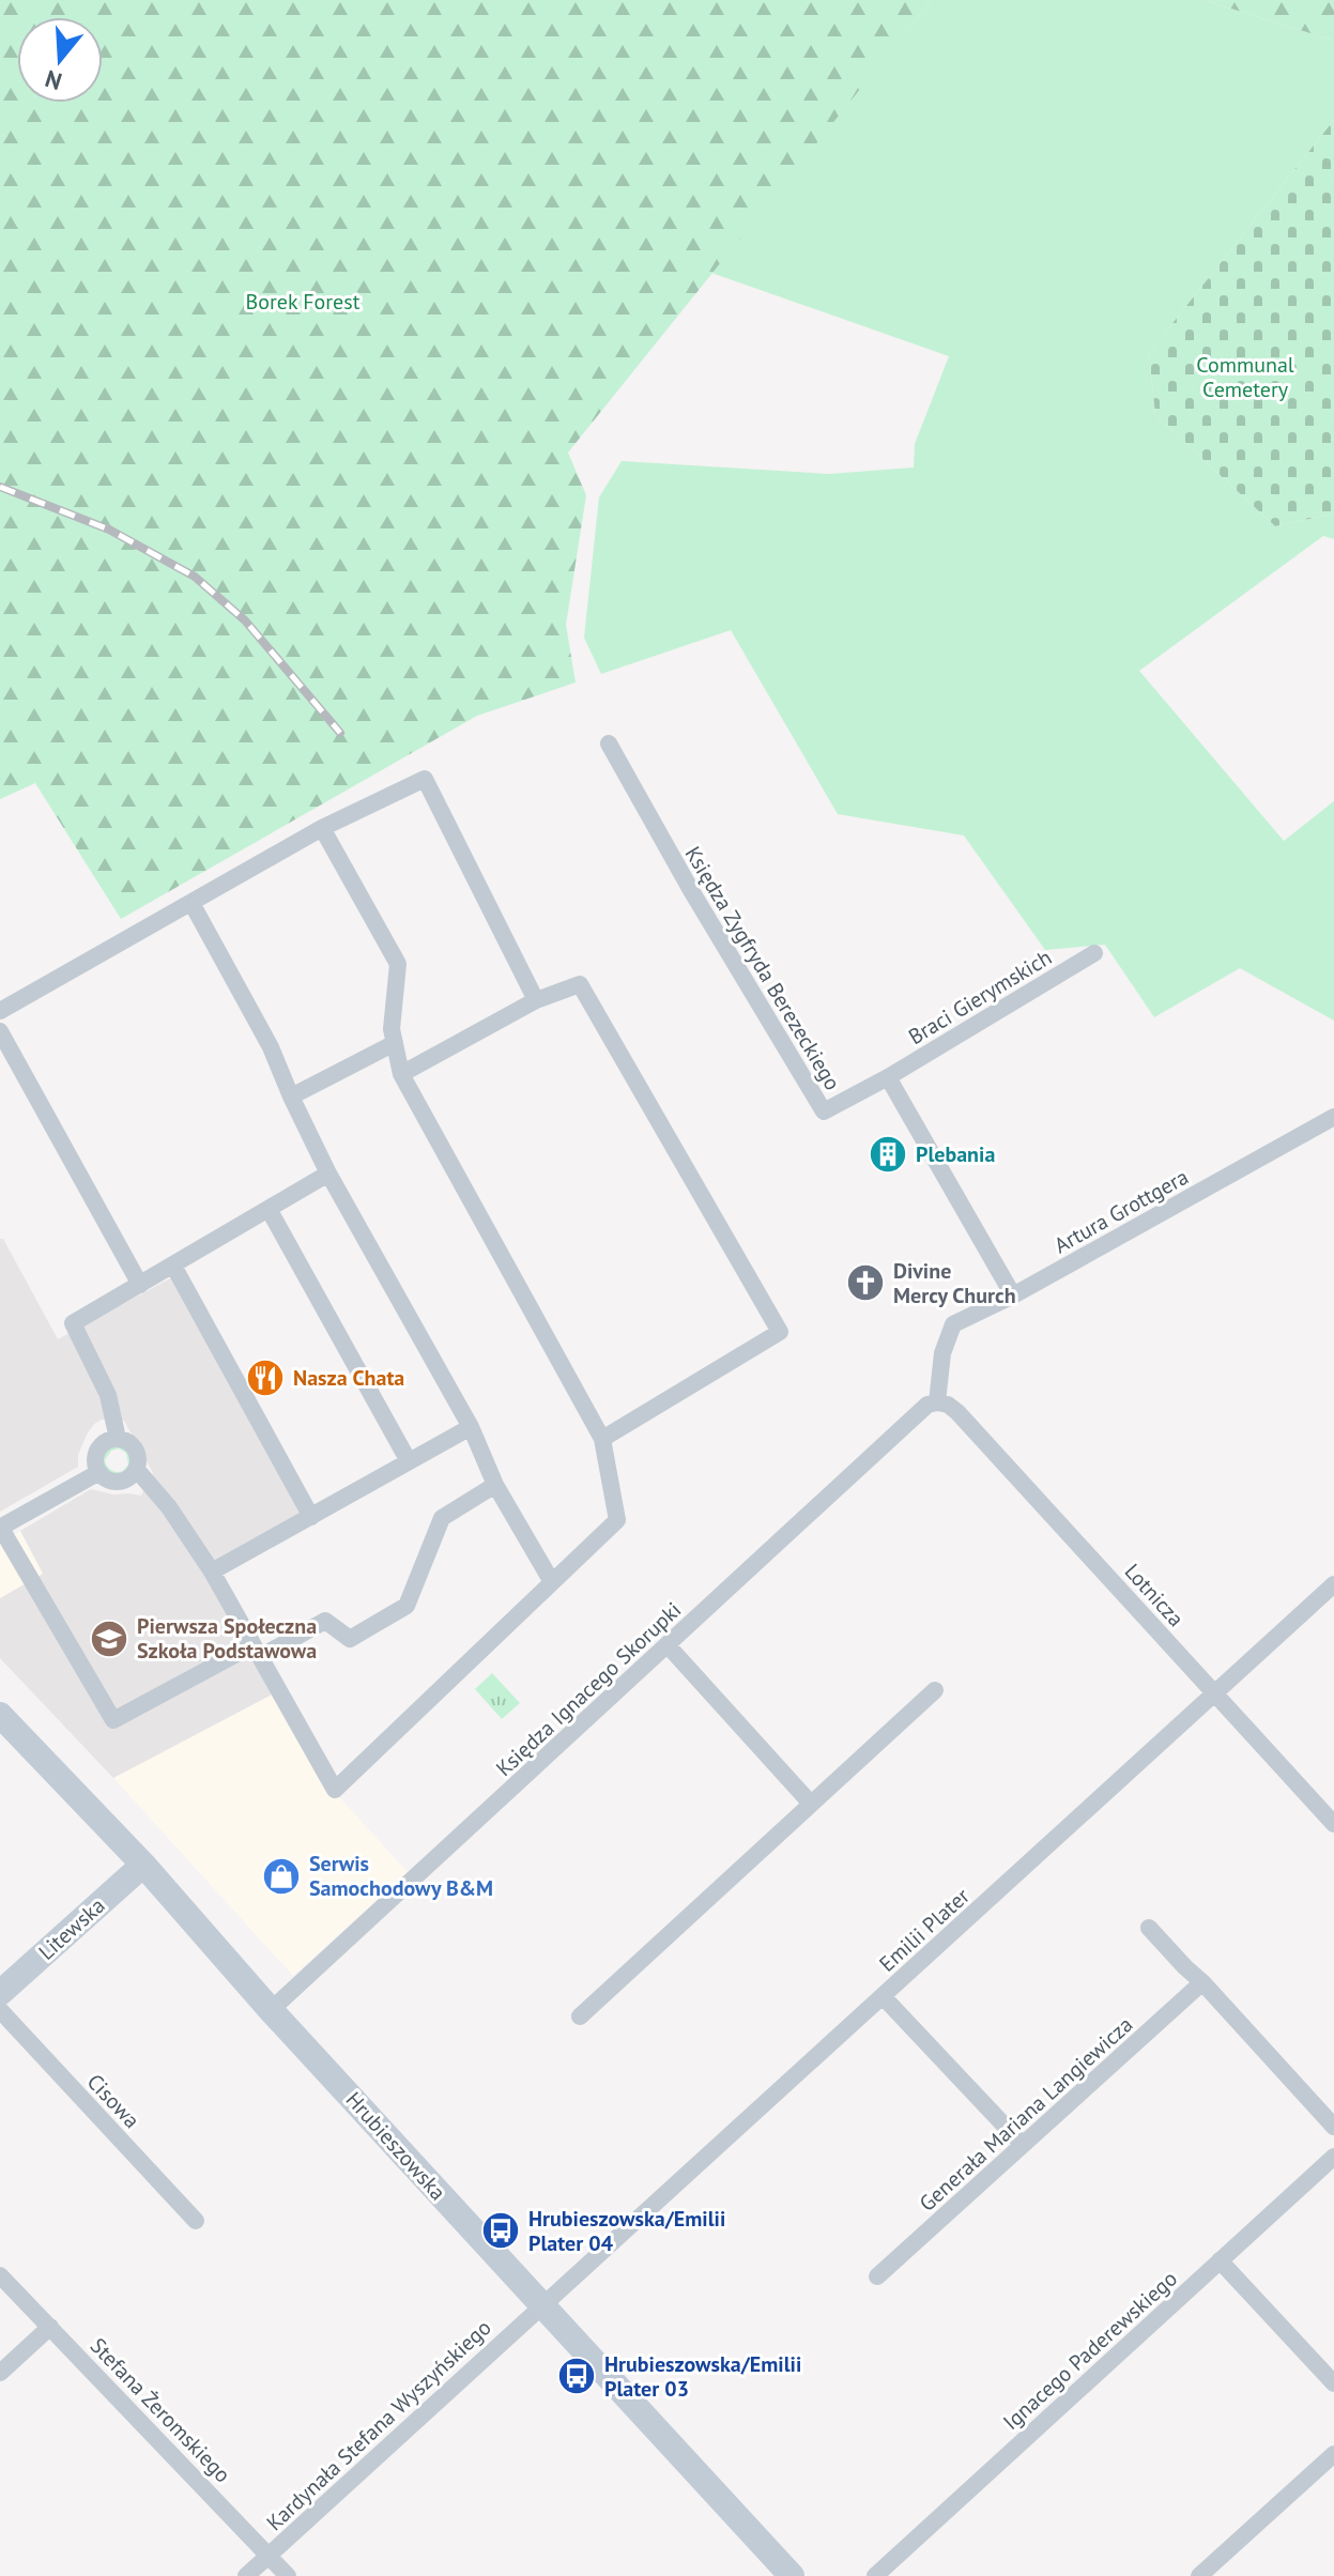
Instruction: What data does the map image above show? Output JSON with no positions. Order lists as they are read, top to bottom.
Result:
{
  "streets": {
    "main road": ["Litewska", "Hrubieszowska"],
    "street": [
      "Księdza Zygfryda Berezeckiego",
      "Braci Gierymskich",
      "Artura Grottgera",
      "Lotnicza",
      "Księdza Ignacego Skorupki",
      "Emilii Plater",
      "Cisowa",
      "Generała Mariana Langiewicza",
      "Ignacego Paderewskiego",
      "Stefana Żeromskiego",
      "Kardynała Stefana Wyszyńskiego"
    ]
  },
  "crossings": [
    ["Księdza Zygfryda Berezeckiego", "Braci Gierymskich"],
    ["Artura Grottgera", "Lotnicza"],
    ["Artura Grottgera", "Księdza Ignacego Skorupki"],
    ["Lotnicza", "Księdza Ignacego Skorupki"],
    ["Lotnicza", "Emilii Plater"],
    ["Księdza Ignacego Skorupki", "Hrubieszowska"],
    ["Litewska", "Hrubieszowska"],
    ["Emilii Plater", "Hrubieszowska"],
    ["Emilii Plater", "Kardynała Stefana Wyszyńskiego"],
    ["Hrubieszowska", "Kardynała Stefana Wyszyńskiego"],
    ["Stefana Żeromskiego", "Kardynała Stefana Wyszyńskiego"]
  ],
  "parks": ["Borek Forest", "Communal Cemetery"],
  "places": {
    "building": ["Plebania"],
    "church": ["Divine Mercy Church"],
    "restaurant": ["Nasza Chata"],
    "school or university": ["Pierwsza Społeczna Szkoła Podstawowa"],
    "shop": ["Serwis Samochodowy B&M"],
    "bus stop": ["Hrubieszowska/Emilii Plater 04", "Hrubieszowska/Emilii Plater 03"]
  },
  "north": "bottom"
}
